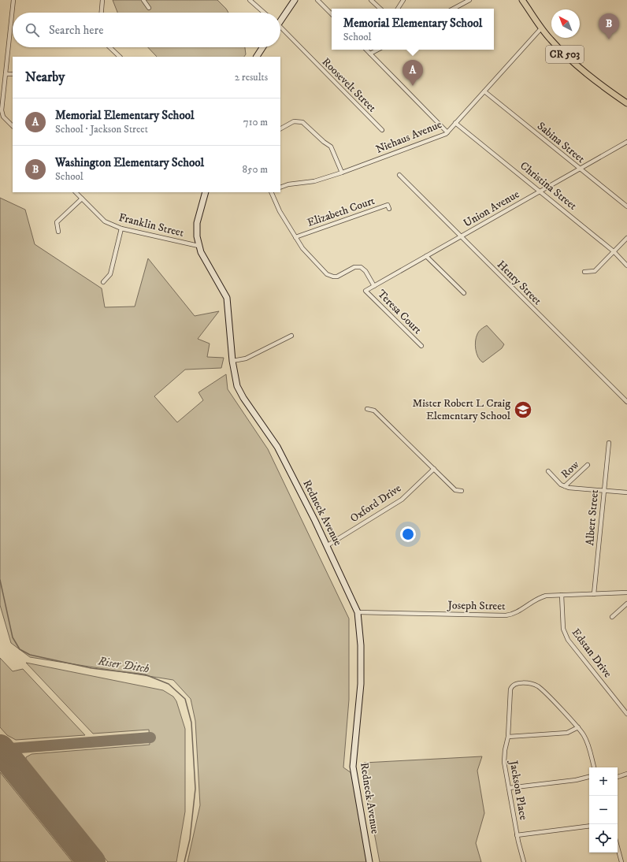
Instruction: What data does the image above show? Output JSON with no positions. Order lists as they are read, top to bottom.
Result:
{
  "streets": {
    "main road": ["CR 503"],
    "street": [
      "Roosevelt Street",
      "Niehaus Avenue",
      "Sabina Street",
      "Christina Street",
      "Union Avenue",
      "Elizabeth Court",
      "Franklin Street",
      "Henry Street",
      "Teresa Court",
      "Row",
      "Oxford Drive",
      "Redneck Avenue",
      "Albert Street",
      "Joseph Street",
      "Edstan Drive",
      "Jackson Place"
    ]
  },
  "crossings": [
    ["CR 503", "Niehaus Avenue"],
    ["Niehaus Avenue", "Sabina Street"],
    ["Niehaus Avenue", "Christina Street"],
    ["Sabina Street", "Union Avenue"],
    ["Christina Street", "Union Avenue"],
    ["Union Avenue", "Henry Street"],
    ["Union Avenue", "Teresa Court"],
    ["Franklin Street", "Redneck Avenue"],
    ["Oxford Drive", "Redneck Avenue"],
    ["Redneck Avenue", "Joseph Street"],
    ["Albert Street", "Joseph Street"],
    ["Joseph Street", "Edstan Drive"]
  ],
  "water": ["Riser Ditch"],
  "places": {
    "school or university": ["Mister Robert L Craig Elementary School"]
  },
  "north": "top left",
  "page": {
    "popup": ["Memorial Elementary School", "School"],
    "search": "Search here",
    "pins": ["B", "A"],
    "heading": ["Nearby", "2 results"],
    "list": [
      {
        "mark": "A",
        "name": "Memorial Elementary School",
        "note": "School · Jackson Street",
        "value": "710 m"
      },
      {
        "mark": "B",
        "name": "Washington Elementary School",
        "note": "School",
        "value": "850 m"
      }
    ],
    "map_buttons": ["+", "−"]
  }
}
